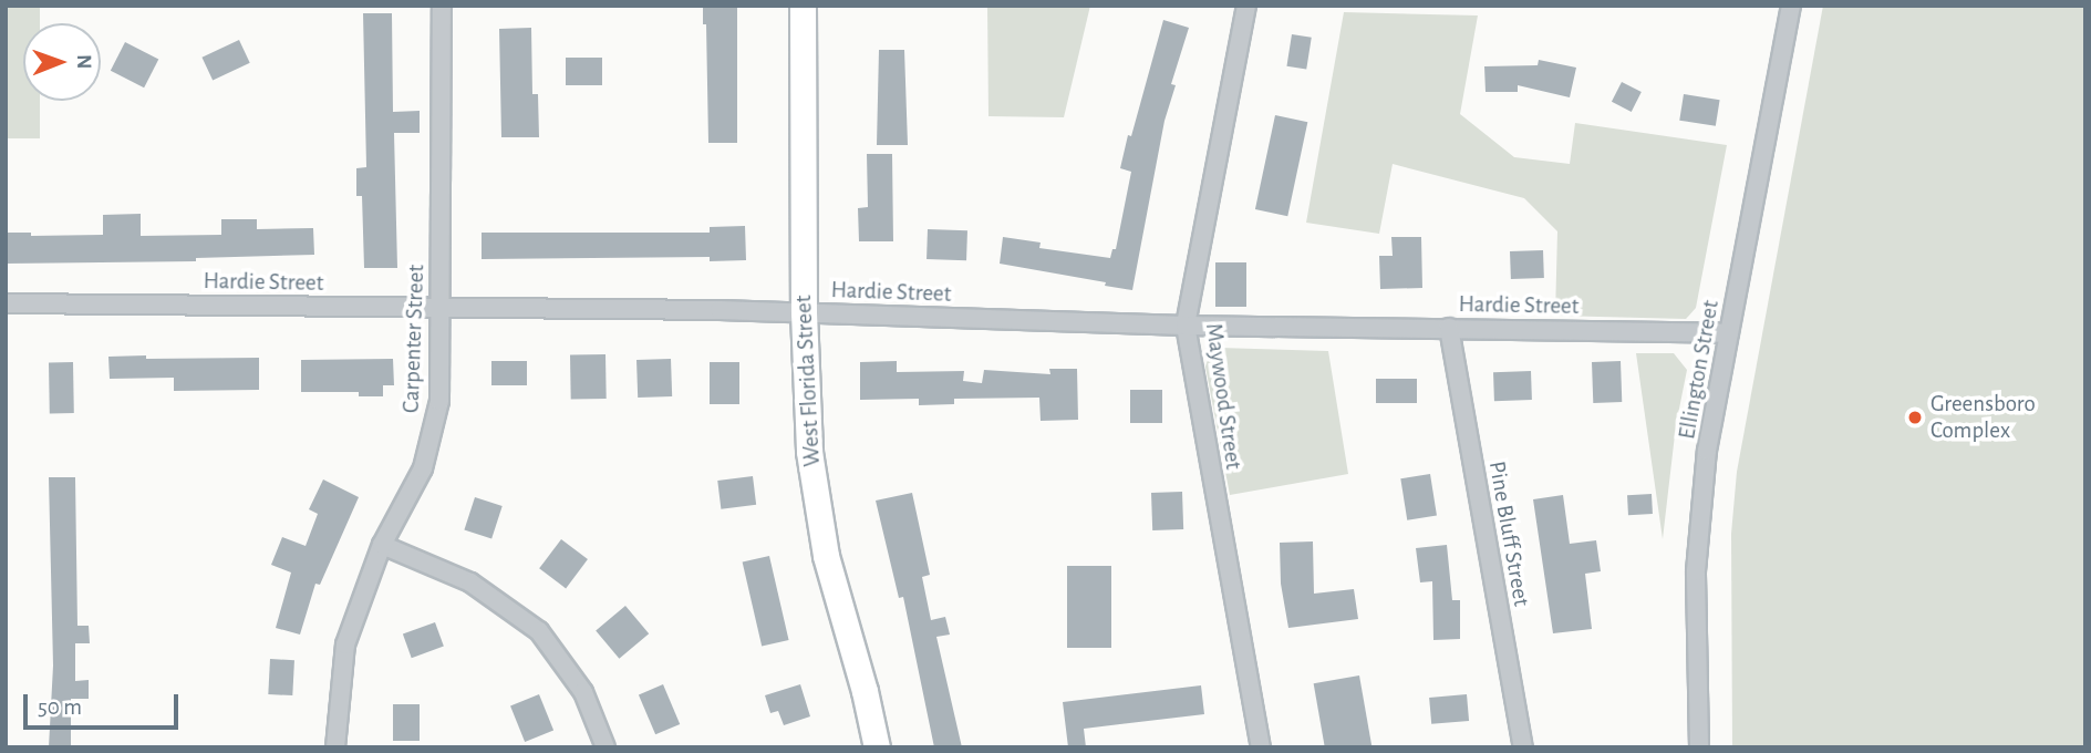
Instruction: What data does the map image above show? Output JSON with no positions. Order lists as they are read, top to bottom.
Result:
{
  "streets": {
    "main road": ["West Florida Street"],
    "street": [
      "Hardie Street",
      "Carpenter Street",
      "Ellington Street",
      "Maywood Street",
      "Pine Bluff Street"
    ]
  },
  "crossings": [
    ["Hardie Street", "Carpenter Street"],
    ["Hardie Street", "Ellington Street"],
    ["Hardie Street", "West Florida Street"],
    ["Hardie Street", "Maywood Street"],
    ["Hardie Street", "Pine Bluff Street"]
  ],
  "places": ["Greensboro Complex"],
  "scale_bar": "50 m",
  "north": "right"
}
